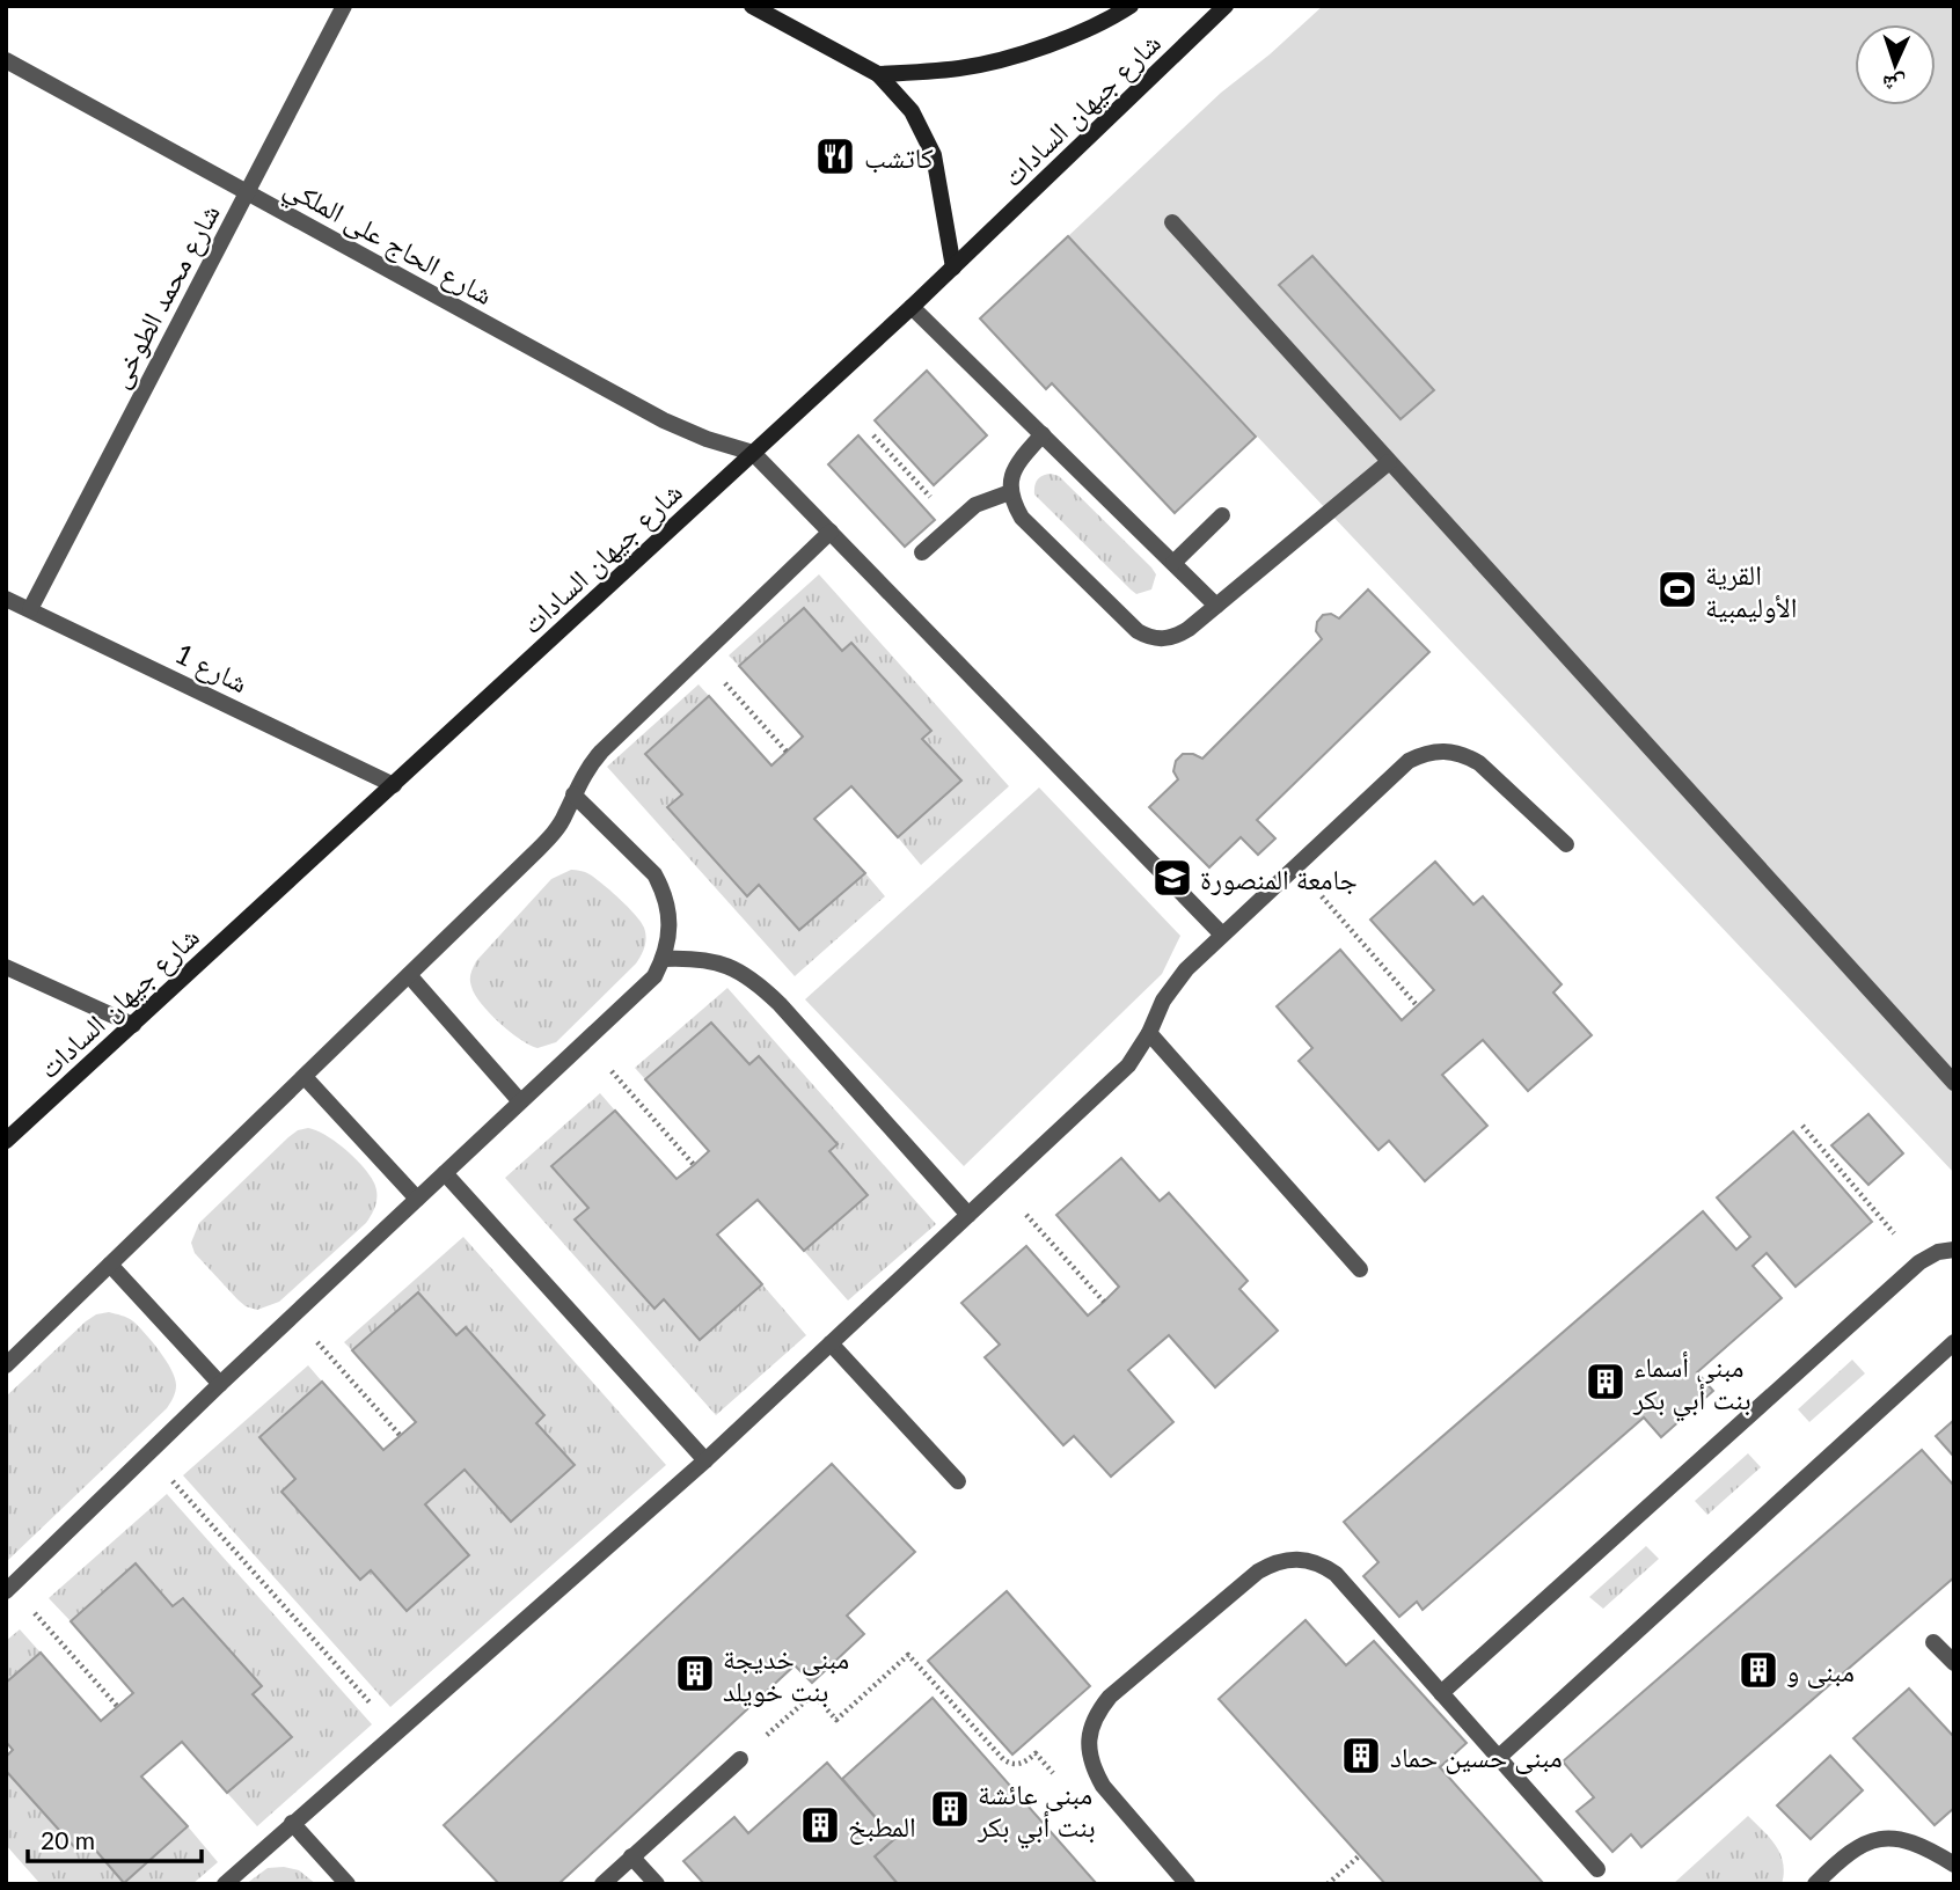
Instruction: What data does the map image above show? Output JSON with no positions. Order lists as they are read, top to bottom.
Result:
{
  "streets": {
    "main road": ["شارع جيهان السادات"],
    "street": ["شارع الحاج على الملكي", "شارع محمد الطوخى", "شارع 1"]
  },
  "crossings": [
    ["شارع جيهان السادات", "شارع الحاج على الملكي"],
    ["شارع جيهان السادات", "شارع 1"],
    ["شارع الحاج على الملكي", "شارع محمد الطوخى"],
    ["شارع محمد الطوخى", "شارع 1"]
  ],
  "places": {
    "restaurant": ["كاتشب"],
    "sports": ["القرية الأوليمبية"],
    "school or university": ["جامعة المنصورة"],
    "building": [
      "مبنى أسماء بنت أبي بكر",
      "مبنى و",
      "مبنى خديجة بنت خويلد",
      "مبنى حسين حماد",
      "مبنى عائشة بنت أبي بكر",
      "المطبخ"
    ]
  },
  "scale_bar": "20 m",
  "north": "bottom"
}
